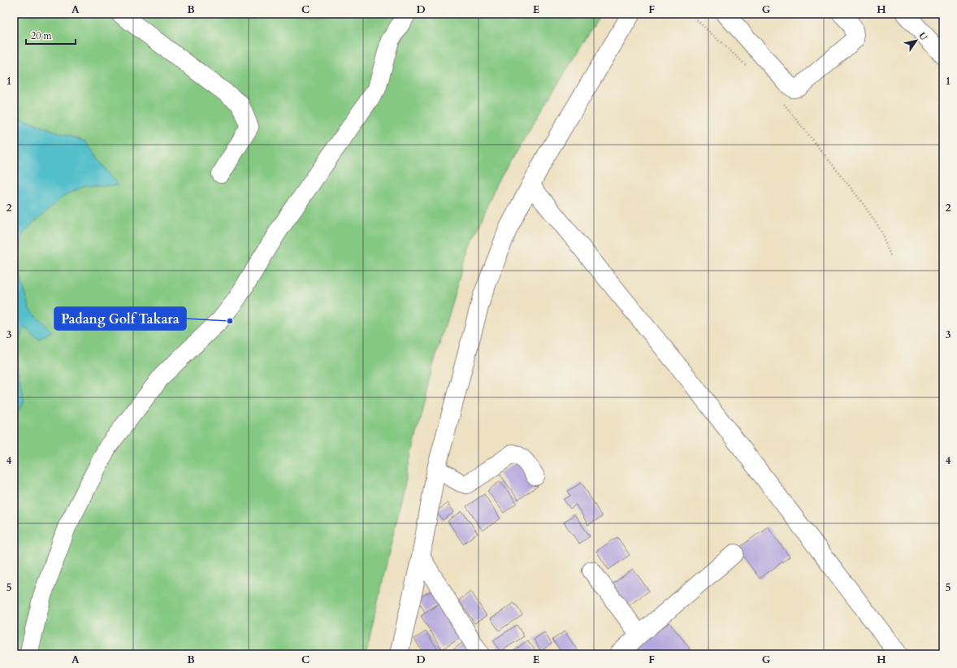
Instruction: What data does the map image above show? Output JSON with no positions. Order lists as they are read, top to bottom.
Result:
{
  "places": ["Padang Golf Takara"],
  "scale_bar": "20 m",
  "north": "top right",
  "grid": {
    "columns": [
      "A",
      "B",
      "C",
      "D",
      "E",
      "F",
      "G",
      "H"
    ],
    "rows": [
      "1",
      "2",
      "3",
      "4",
      "5"
    ]
  }
}
